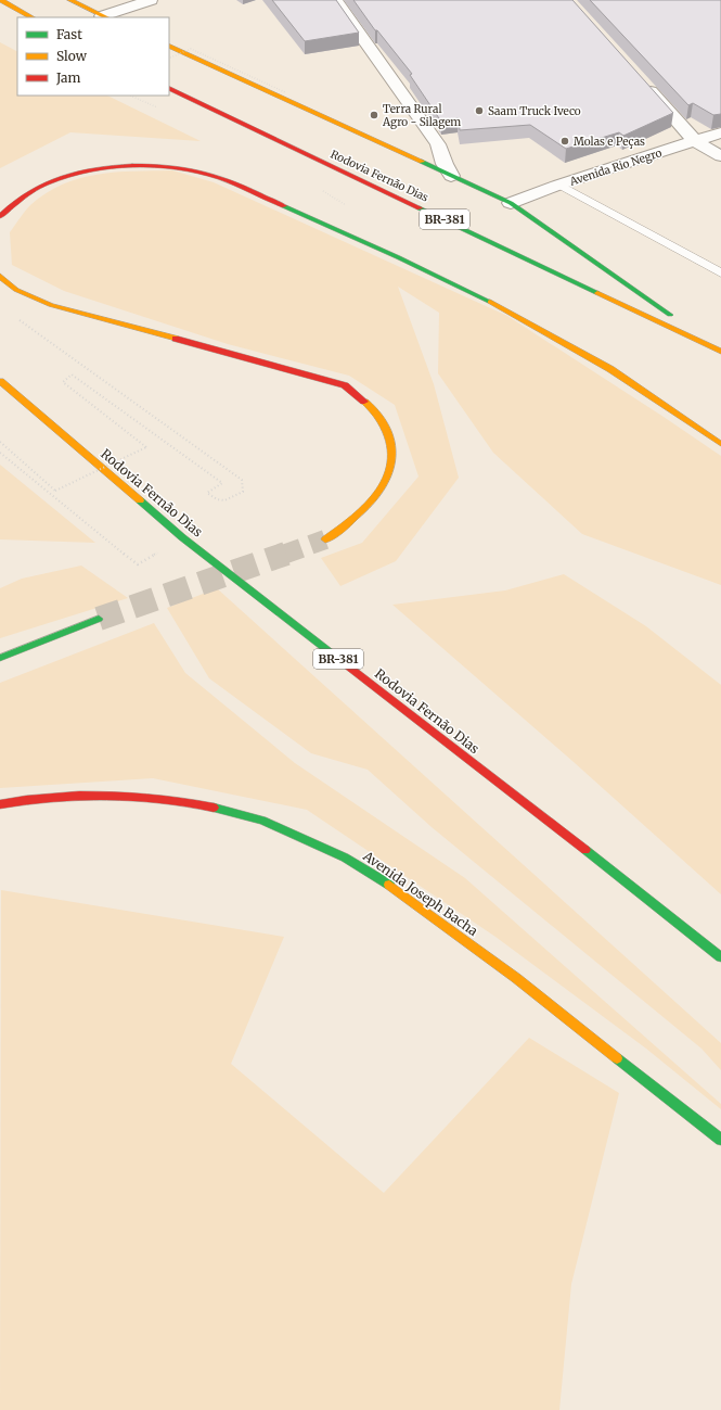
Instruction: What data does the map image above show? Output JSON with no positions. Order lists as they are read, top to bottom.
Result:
{
  "streets": {
    "main road": ["Rodovia Fernão Dias", "BR-381", "Avenida Joseph Bacha"],
    "street": ["Avenida Rio Negro"]
  },
  "crossings": [
    ["Avenida Rio Negro", "BR-381"],
    ["Rodovia Fernão Dias", "BR-381"]
  ],
  "places": ["Saam Truck Iveco", "Terra Rural Agro - Silagem", "Molas e Peças"],
  "legend": ["Fast", "Slow", "Jam"]
}
